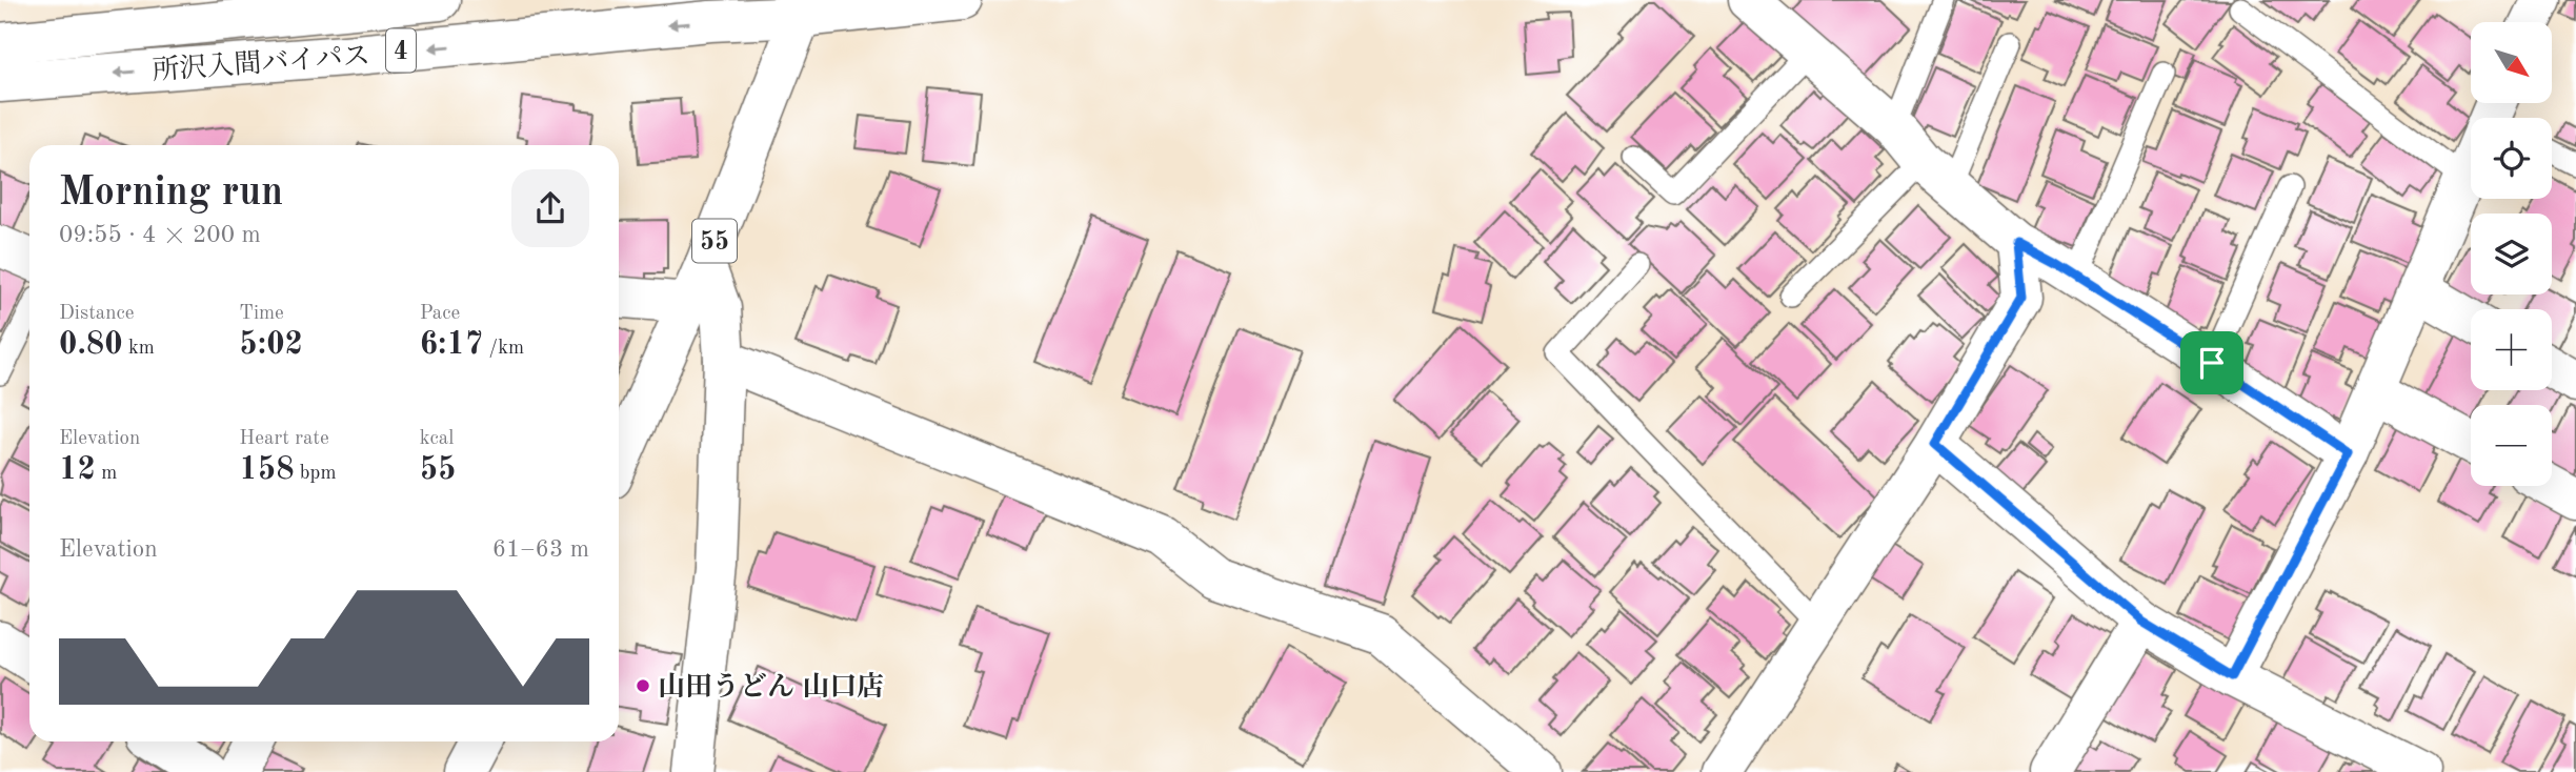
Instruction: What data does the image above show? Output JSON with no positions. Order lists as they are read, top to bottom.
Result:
{
  "streets": {
    "street": ["4", "所沢入間バイパス", "55"]
  },
  "crossings": [
    ["所沢入間バイパス", "55"]
  ],
  "places": ["山田うどん 山口店"],
  "north": "bottom right",
  "page": {
    "map_buttons": ["+", "−"],
    "heading": ["Morning run", "09:55 · 4 × 200 m"],
    "stats": [
      ["Distance", "0.80 km"],
      ["Time", "5:02"],
      ["Pace", "6:17 /km"],
      ["Elevation", "12 m"],
      ["Heart rate", "158 bpm"],
      ["kcal", "55"]
    ],
    "chart": ["Elevation", "61–63 m"]
  }
}
